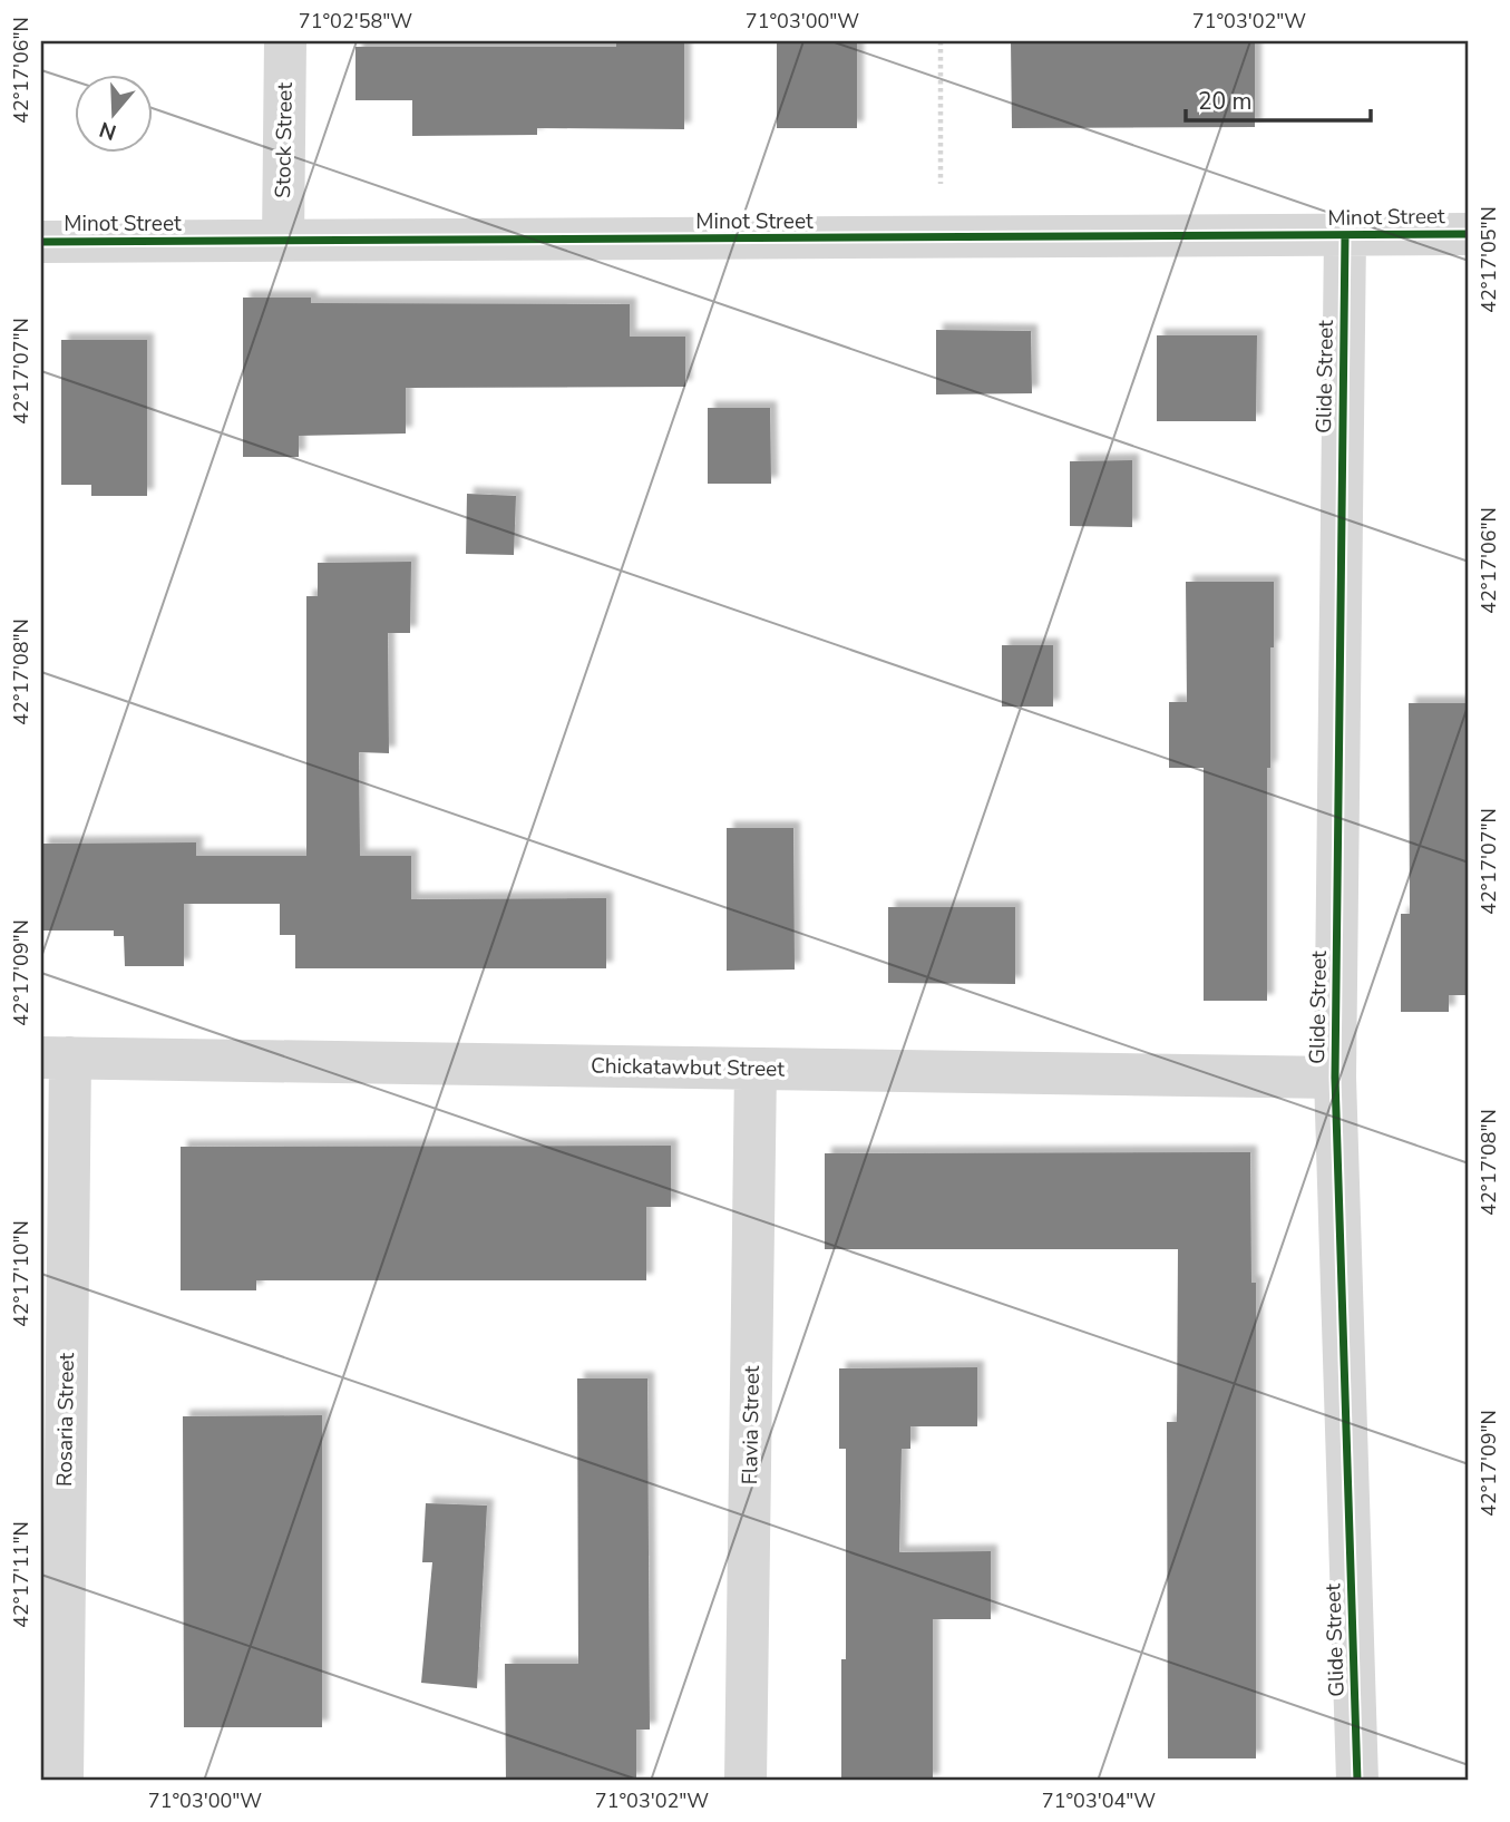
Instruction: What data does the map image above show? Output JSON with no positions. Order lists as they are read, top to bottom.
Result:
{
  "streets": {
    "street": [
      "Stock Street",
      "Minot Street",
      "Glide Street",
      "Chickatawbut Street",
      "Rosaria Street",
      "Flavia Street"
    ]
  },
  "crossings": [
    ["Stock Street", "Minot Street"],
    ["Minot Street", "Glide Street"],
    ["Glide Street", "Chickatawbut Street"],
    ["Chickatawbut Street", "Rosaria Street"],
    ["Chickatawbut Street", "Flavia Street"]
  ],
  "scale_bar": "20 m",
  "north": "bottom",
  "coordinates": [
    "71°02'58\"W",
    "71°03'00\"W",
    "71°03'02\"W",
    "42°17'06\"N",
    "42°17'05\"N",
    "42°17'07\"N",
    "42°17'08\"N",
    "42°17'09\"N",
    "42°17'10\"N",
    "42°17'11\"N",
    "71°03'04\"W"
  ]
}
